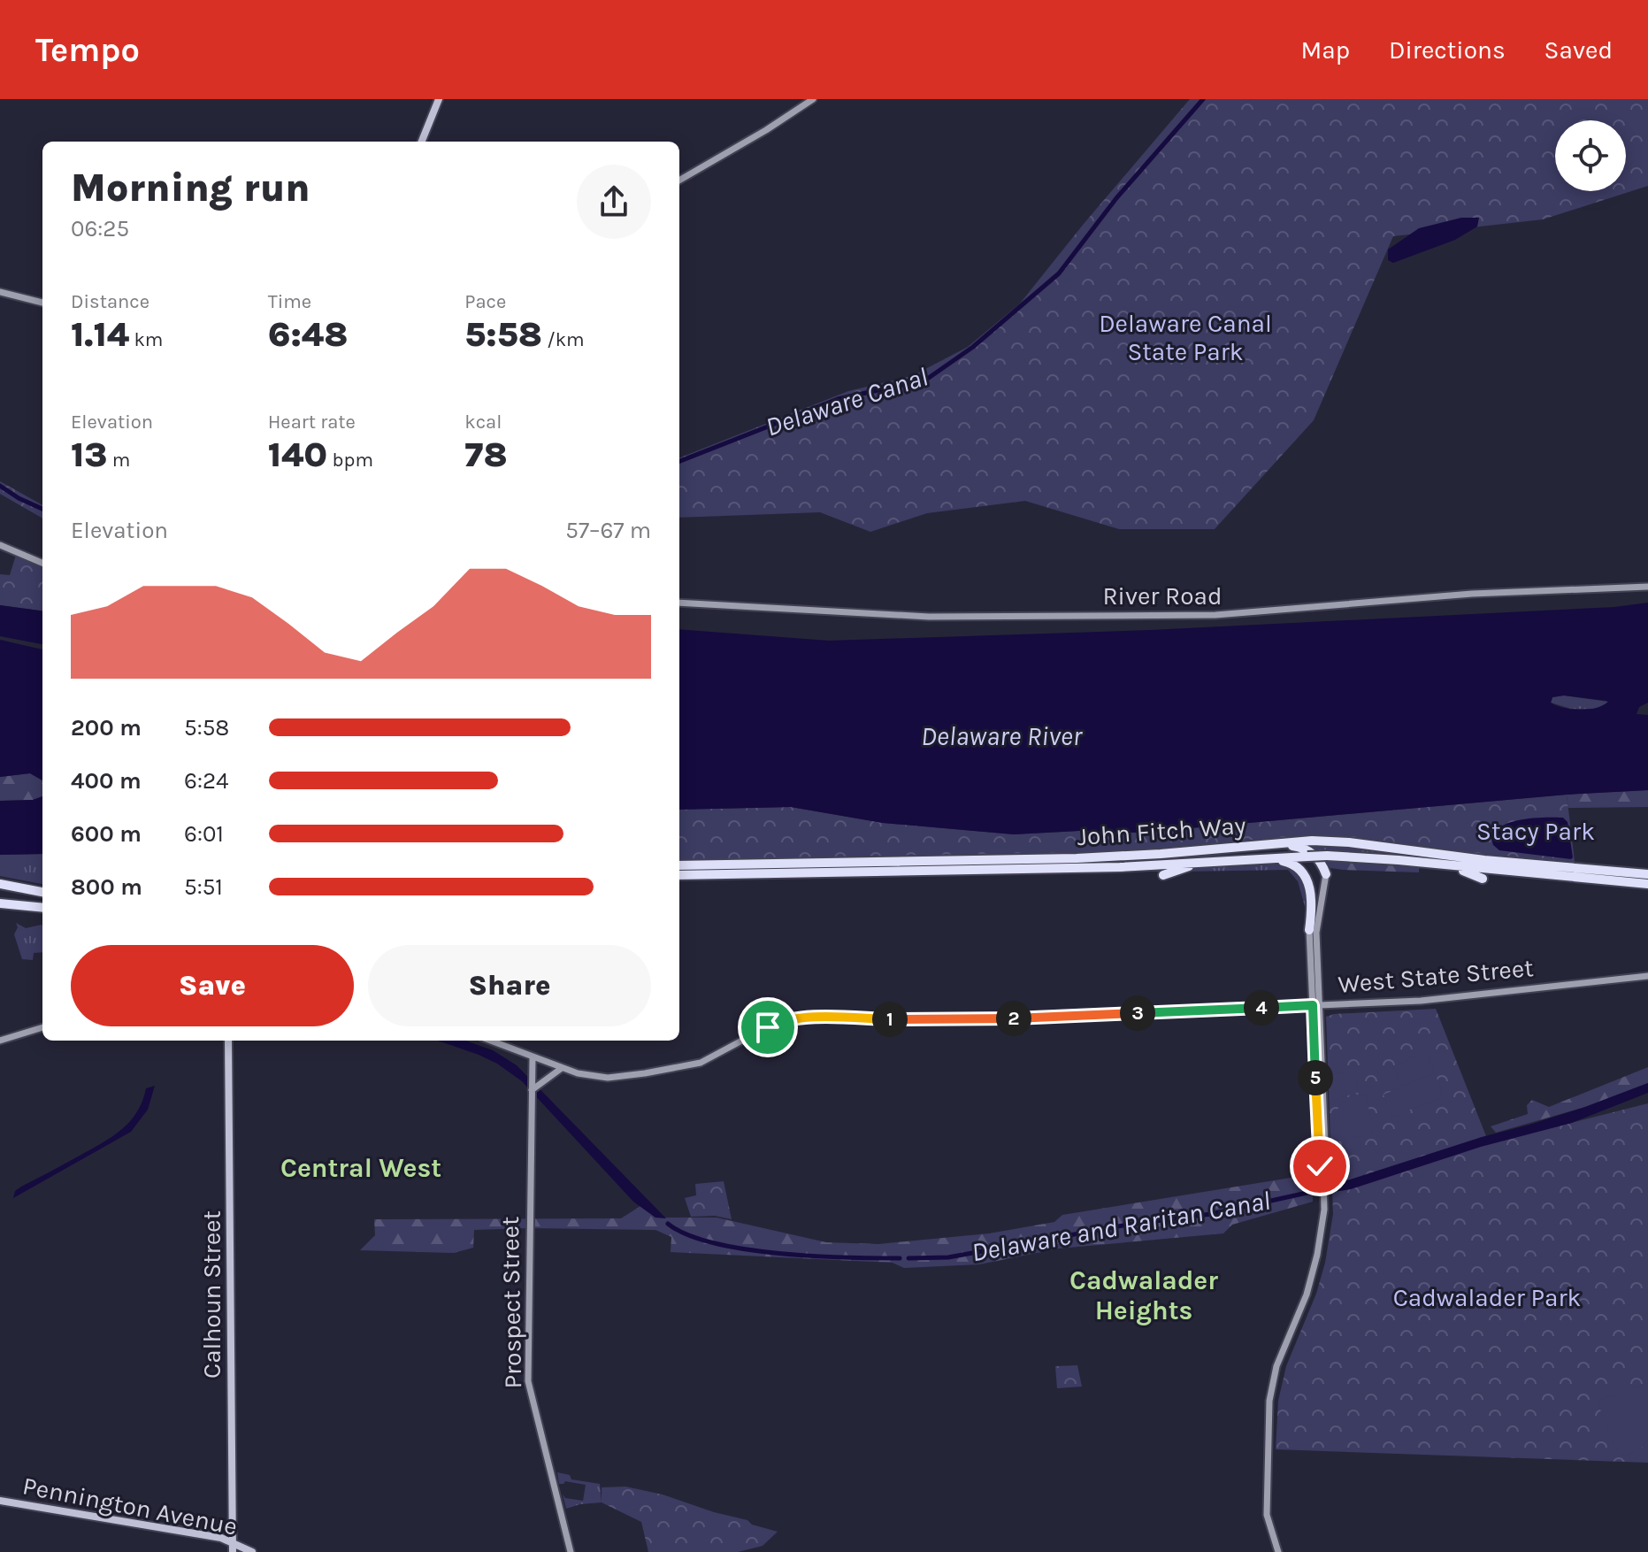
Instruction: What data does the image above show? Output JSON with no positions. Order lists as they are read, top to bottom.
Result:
{
  "streets": {
    "highway": ["John Fitch Way"],
    "main road": [
      "River Road",
      "West State Street",
      "Calhoun Street",
      "Prospect Street",
      "Pennington Avenue"
    ]
  },
  "crossings": [
    ["West State Street", "Prospect Street"],
    ["Calhoun Street", "Pennington Avenue"]
  ],
  "districts": ["Central West", "Cadwalader Heights"],
  "water": ["Delaware Canal", "Delaware River", "Delaware and Raritan Canal"],
  "parks": ["Delaware Canal State Park", "Stacy Park", "Cadwalader Park"],
  "page": {
    "header": "Tempo",
    "nav": ["Map", "Directions", "Saved"],
    "heading": ["Morning run", "06:25"],
    "stats": [
      ["Distance", "1.14 km"],
      ["Time", "6:48"],
      ["Pace", "5:58 /km"],
      ["Elevation", "13 m"],
      ["Heart rate", "140 bpm"],
      ["kcal", "78"]
    ],
    "chart": ["Elevation", "57–67 m"],
    "list": [
      {
        "name": "200 m",
        "note": "5:58"
      },
      {
        "name": "400 m",
        "note": "6:24"
      },
      {
        "name": "600 m",
        "note": "6:01"
      },
      {
        "name": "800 m",
        "note": "5:51"
      }
    ],
    "buttons": ["Save", "Share"],
    "pins": [
      "4",
      "3",
      "2",
      "1",
      "5"
    ]
  }
}
